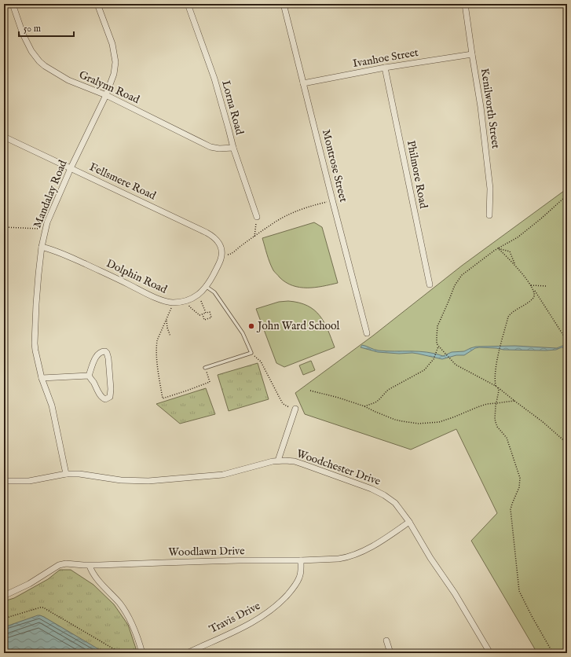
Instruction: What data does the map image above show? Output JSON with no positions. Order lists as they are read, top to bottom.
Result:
{
  "streets": {
    "street": [
      "Ivanhoe Street",
      "Gralynn Road",
      "Lorna Road",
      "Kenilworth Street",
      "Montrose Street",
      "Philmore Road",
      "Fellsmere Road",
      "Mandalay Road",
      "Dolphin Road",
      "Woodchester Drive",
      "Woodlawn Drive",
      "Travis Drive"
    ]
  },
  "crossings": [
    ["Ivanhoe Street", "Kenilworth Street"],
    ["Ivanhoe Street", "Montrose Street"],
    ["Ivanhoe Street", "Philmore Road"],
    ["Gralynn Road", "Lorna Road"],
    ["Gralynn Road", "Mandalay Road"],
    ["Fellsmere Road", "Mandalay Road"],
    ["Fellsmere Road", "Dolphin Road"],
    ["Mandalay Road", "Dolphin Road"],
    ["Mandalay Road", "Woodchester Drive"],
    ["Woodchester Drive", "Woodlawn Drive"],
    ["Woodlawn Drive", "Travis Drive"]
  ],
  "places": ["John Ward School"],
  "scale_bar": "50 m"
}
